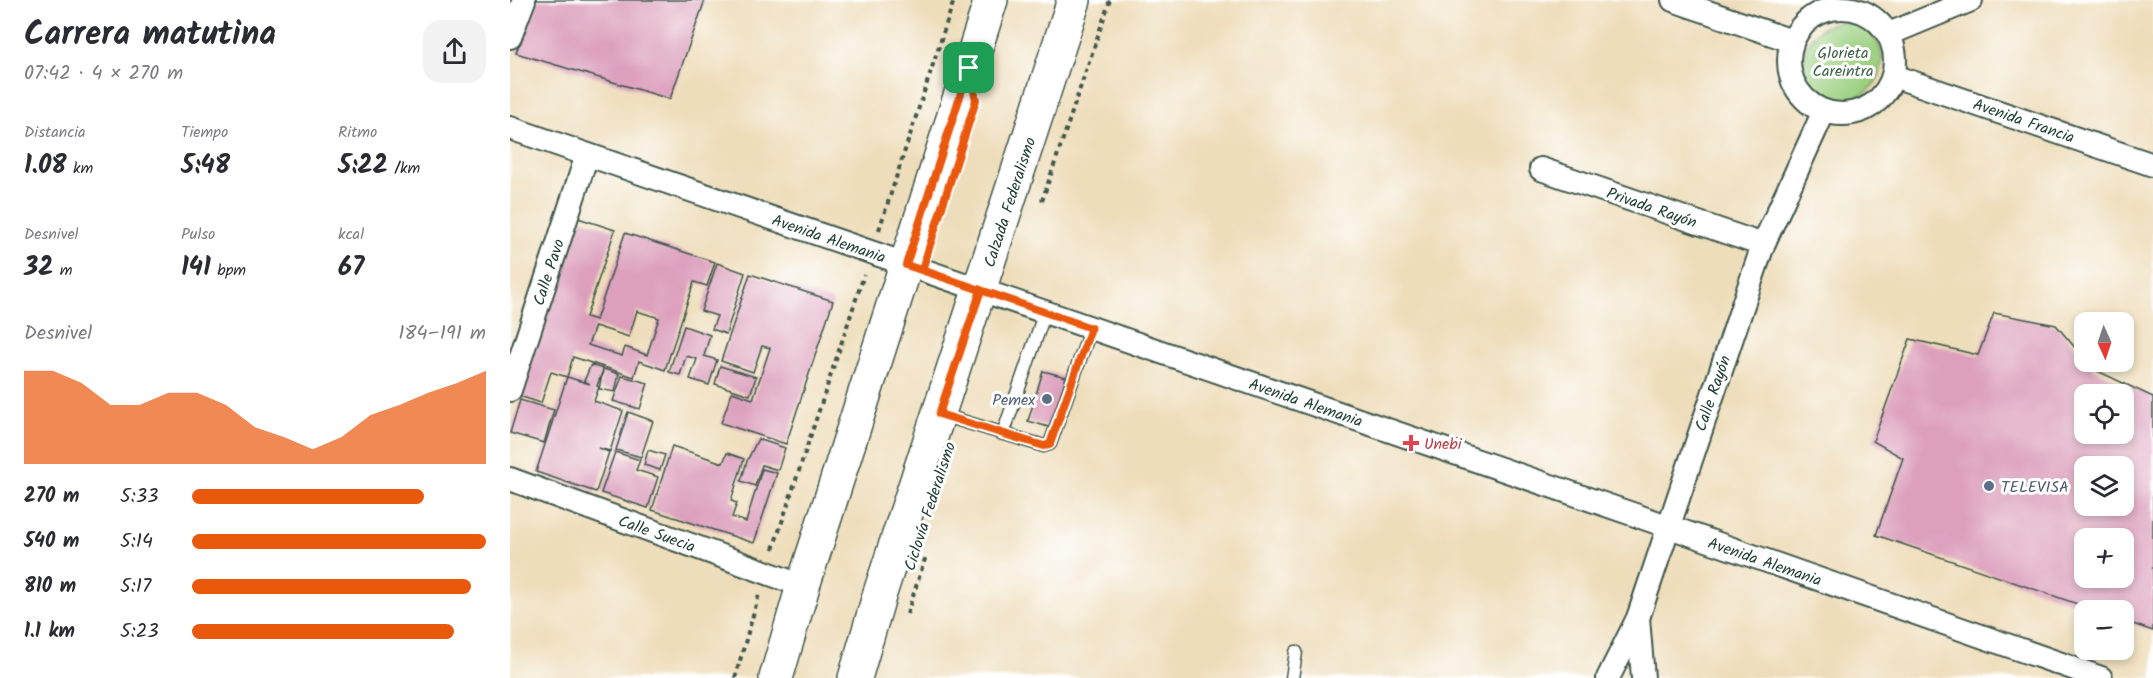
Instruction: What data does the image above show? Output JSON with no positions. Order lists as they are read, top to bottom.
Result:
{
  "streets": {
    "main road": ["Calzada Federalismo"],
    "street": [
      "Avenida Francia",
      "Privada Rayón",
      "Avenida Alemania",
      "Calle Pavo",
      "Calle Rayón",
      "Calle Suecia"
    ],
    "path": ["Ciclovía Federalismo"]
  },
  "crossings": [
    ["Avenida Francia", "Calle Rayón"],
    ["Calzada Federalismo", "Avenida Alemania"],
    ["Privada Rayón", "Calle Rayón"],
    ["Avenida Alemania", "Calle Pavo"],
    ["Avenida Alemania", "Calle Rayón"]
  ],
  "parks": ["Glorieta Careintra"],
  "places": {
    "other": ["Pemex", "TELEVISA"],
    "health": ["Unebi"]
  },
  "north": "bottom",
  "page": {
    "heading": ["Carrera matutina", "07:42 · 4 × 270 m"],
    "stats": [
      ["Distancia", "1.08 km"],
      ["Tiempo", "5:48"],
      ["Ritmo", "5:22 /km"],
      ["Desnivel", "32 m"],
      ["Pulso", "141 bpm"],
      ["kcal", "67"]
    ],
    "chart": ["Desnivel", "184–191 m"],
    "map_buttons": ["+", "−"],
    "list": [
      {
        "name": "270 m",
        "note": "5:33"
      },
      {
        "name": "540 m",
        "note": "5:14"
      },
      {
        "name": "810 m",
        "note": "5:17"
      },
      {
        "name": "1.1 km",
        "note": "5:23"
      }
    ]
  }
}
